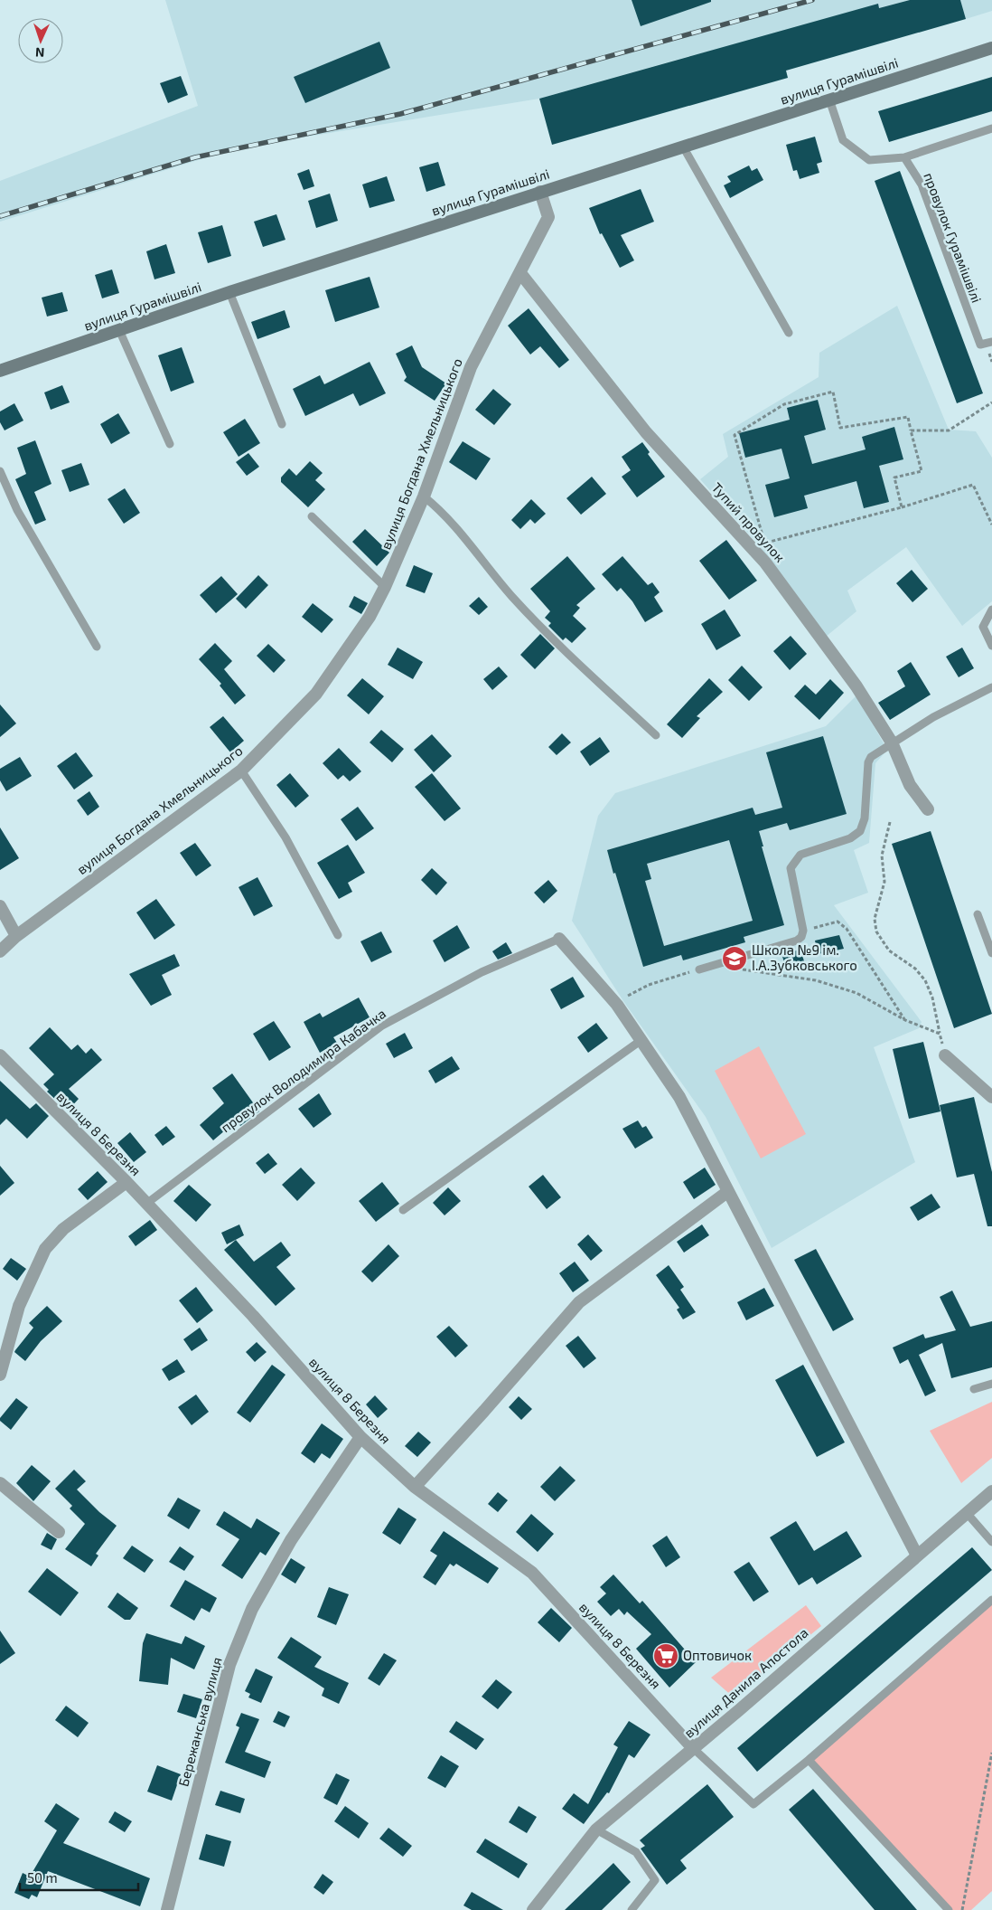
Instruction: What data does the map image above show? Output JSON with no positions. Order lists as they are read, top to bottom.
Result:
{
  "streets": {
    "main road": ["вулиця Гурамішвілі"],
    "street": [
      "вулиця Богдана Хмельницького",
      "Тупий провулок",
      "вулиця 8 Березня",
      "вулиця Данила Апостола",
      "Бережанська вулиця"
    ],
    "lane": ["провулок Гурамішвілі", "провулок Володимира Кабачка"]
  },
  "crossings": [
    ["вулиця Гурамішвілі", "вулиця Богдана Хмельницького"],
    ["вулиця Богдана Хмельницького", "Тупий провулок"],
    ["провулок Володимира Кабачка", "вулиця 8 Березня"],
    ["вулиця 8 Березня", "вулиця Данила Апостола"],
    ["вулиця 8 Березня", "Бережанська вулиця"]
  ],
  "places": {
    "school or university": ["Школа №9 ім. І.А.Зубковського"],
    "supermarket": ["Оптовичок"]
  },
  "scale_bar": "50 m",
  "north": "bottom"
}
